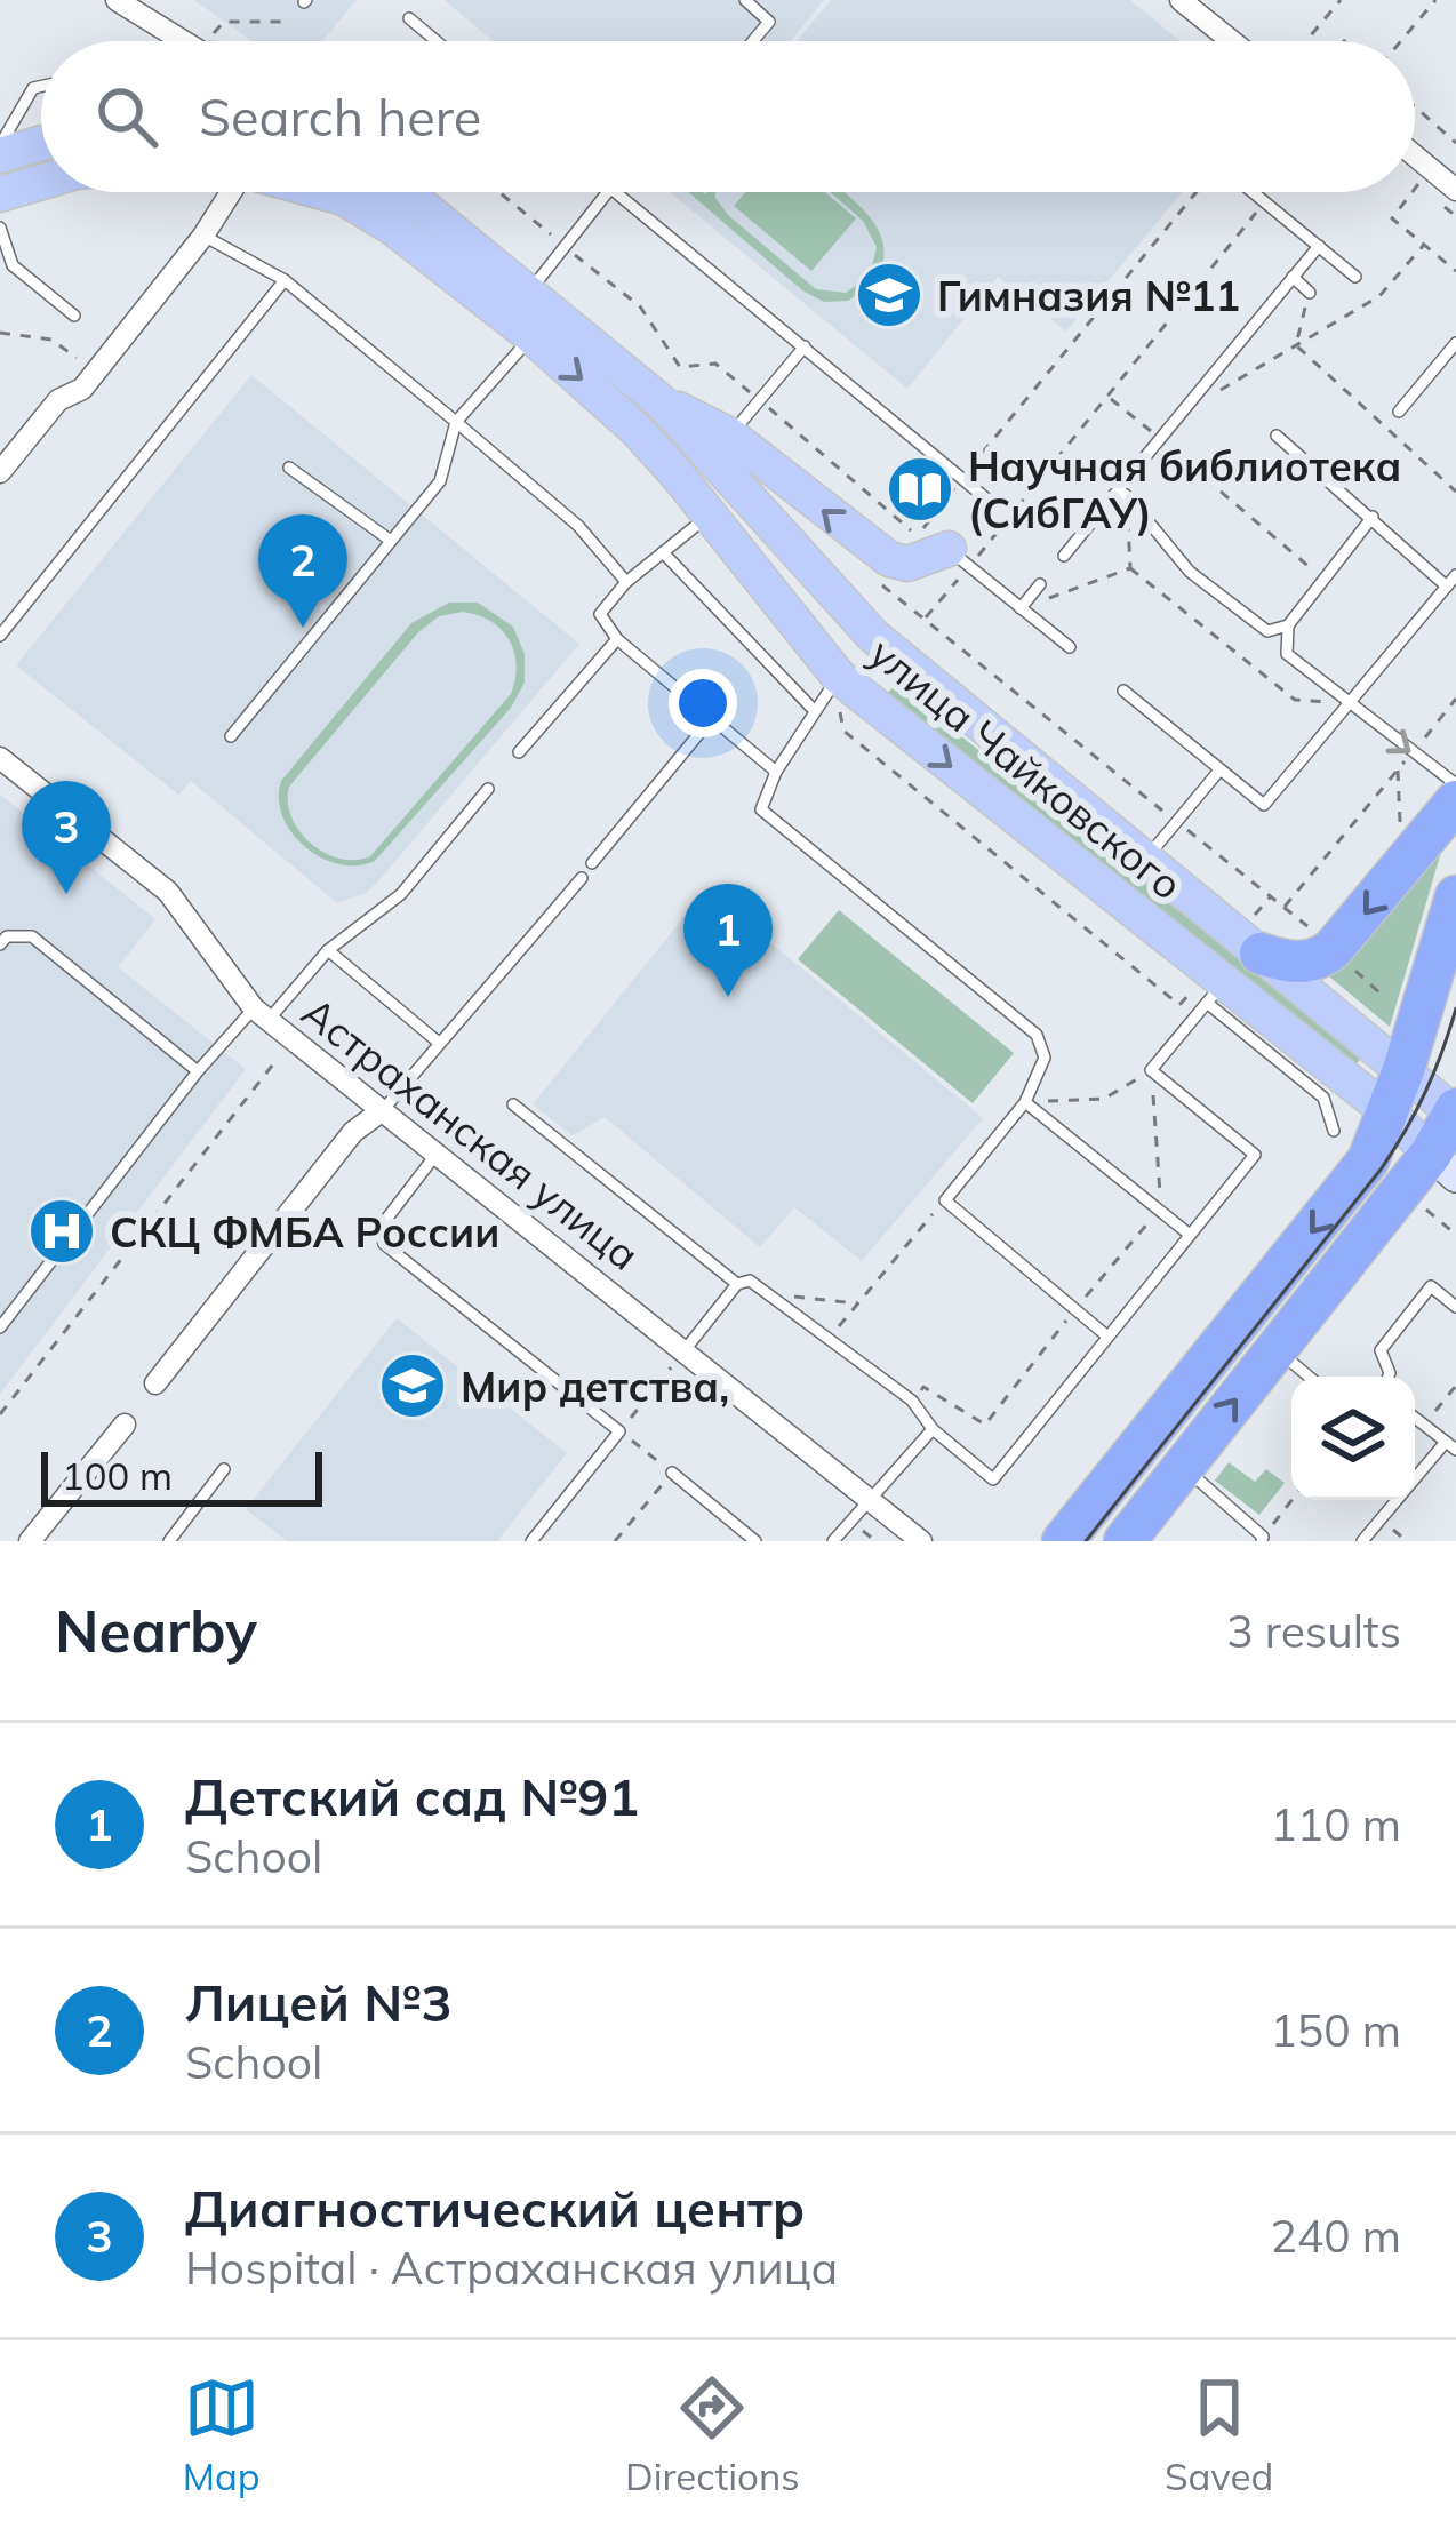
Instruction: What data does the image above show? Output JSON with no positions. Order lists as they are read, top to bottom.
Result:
{
  "streets": {
    "main road": ["улица Чайковского"],
    "street": ["Астраханская улица"]
  },
  "places": {
    "school or university": ["Гимназия №11", "Мир детства,"],
    "library": ["Научная библиотека (СибГАУ)"],
    "hospital": ["СКЦ ФМБА России"]
  },
  "scale_bar": "100 m",
  "page": {
    "search": "Search here",
    "pins": ["2", "3", "1"],
    "scale": "100 m",
    "heading": ["Nearby", "3 results"],
    "list": [
      {
        "mark": "1",
        "name": "Детский сад №91",
        "note": "School",
        "value": "110 m"
      },
      {
        "mark": "2",
        "name": "Лицей №3",
        "note": "School",
        "value": "150 m"
      },
      {
        "mark": "3",
        "name": "Диагностический центр",
        "note": "Hospital · Астраханская улица",
        "value": "240 m"
      }
    ],
    "nav": ["Map", "Directions", "Saved"]
  }
}
